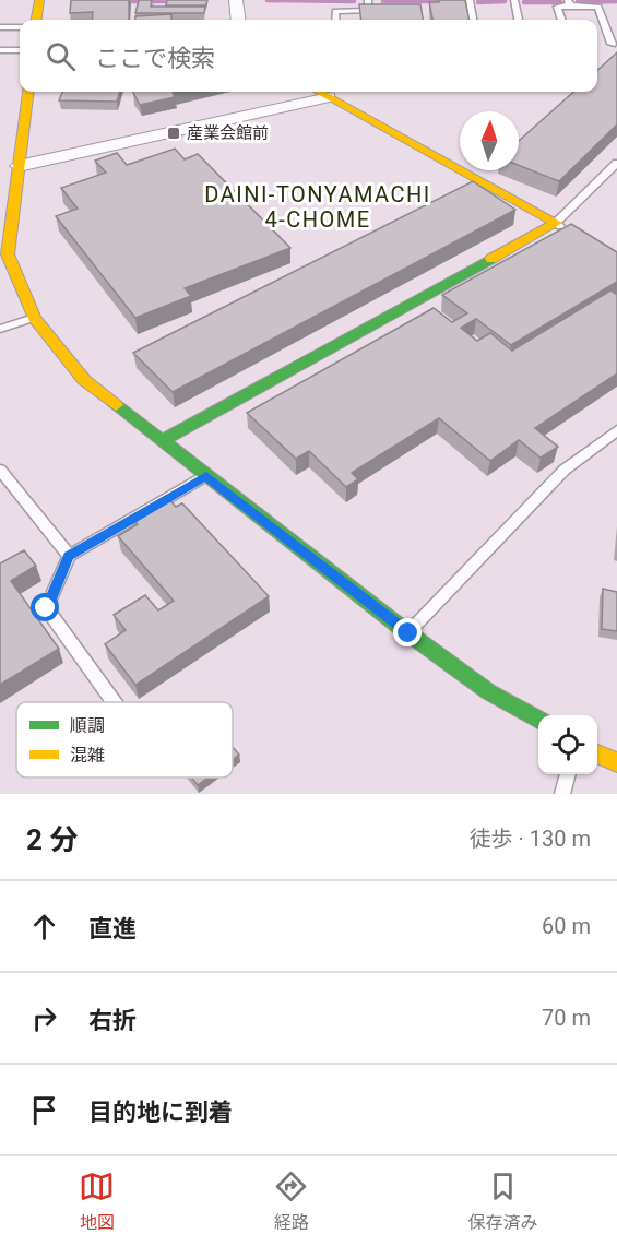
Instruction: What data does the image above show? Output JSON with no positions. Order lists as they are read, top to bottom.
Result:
{
  "districts": ["DAINI-TONYAMACHI 4-CHOME"],
  "places": {
    "transit": ["産業会館前"]
  },
  "legend": ["順調", "混雑"],
  "north": "top",
  "page": {
    "search": "ここで検索",
    "heading": ["2 分", "徒歩 · 130 m"],
    "list": [
      ["直進", "60 m"],
      ["右折", "70 m"],
      "目的地に到着"
    ],
    "nav": ["地図", "経路", "保存済み"]
  }
}
